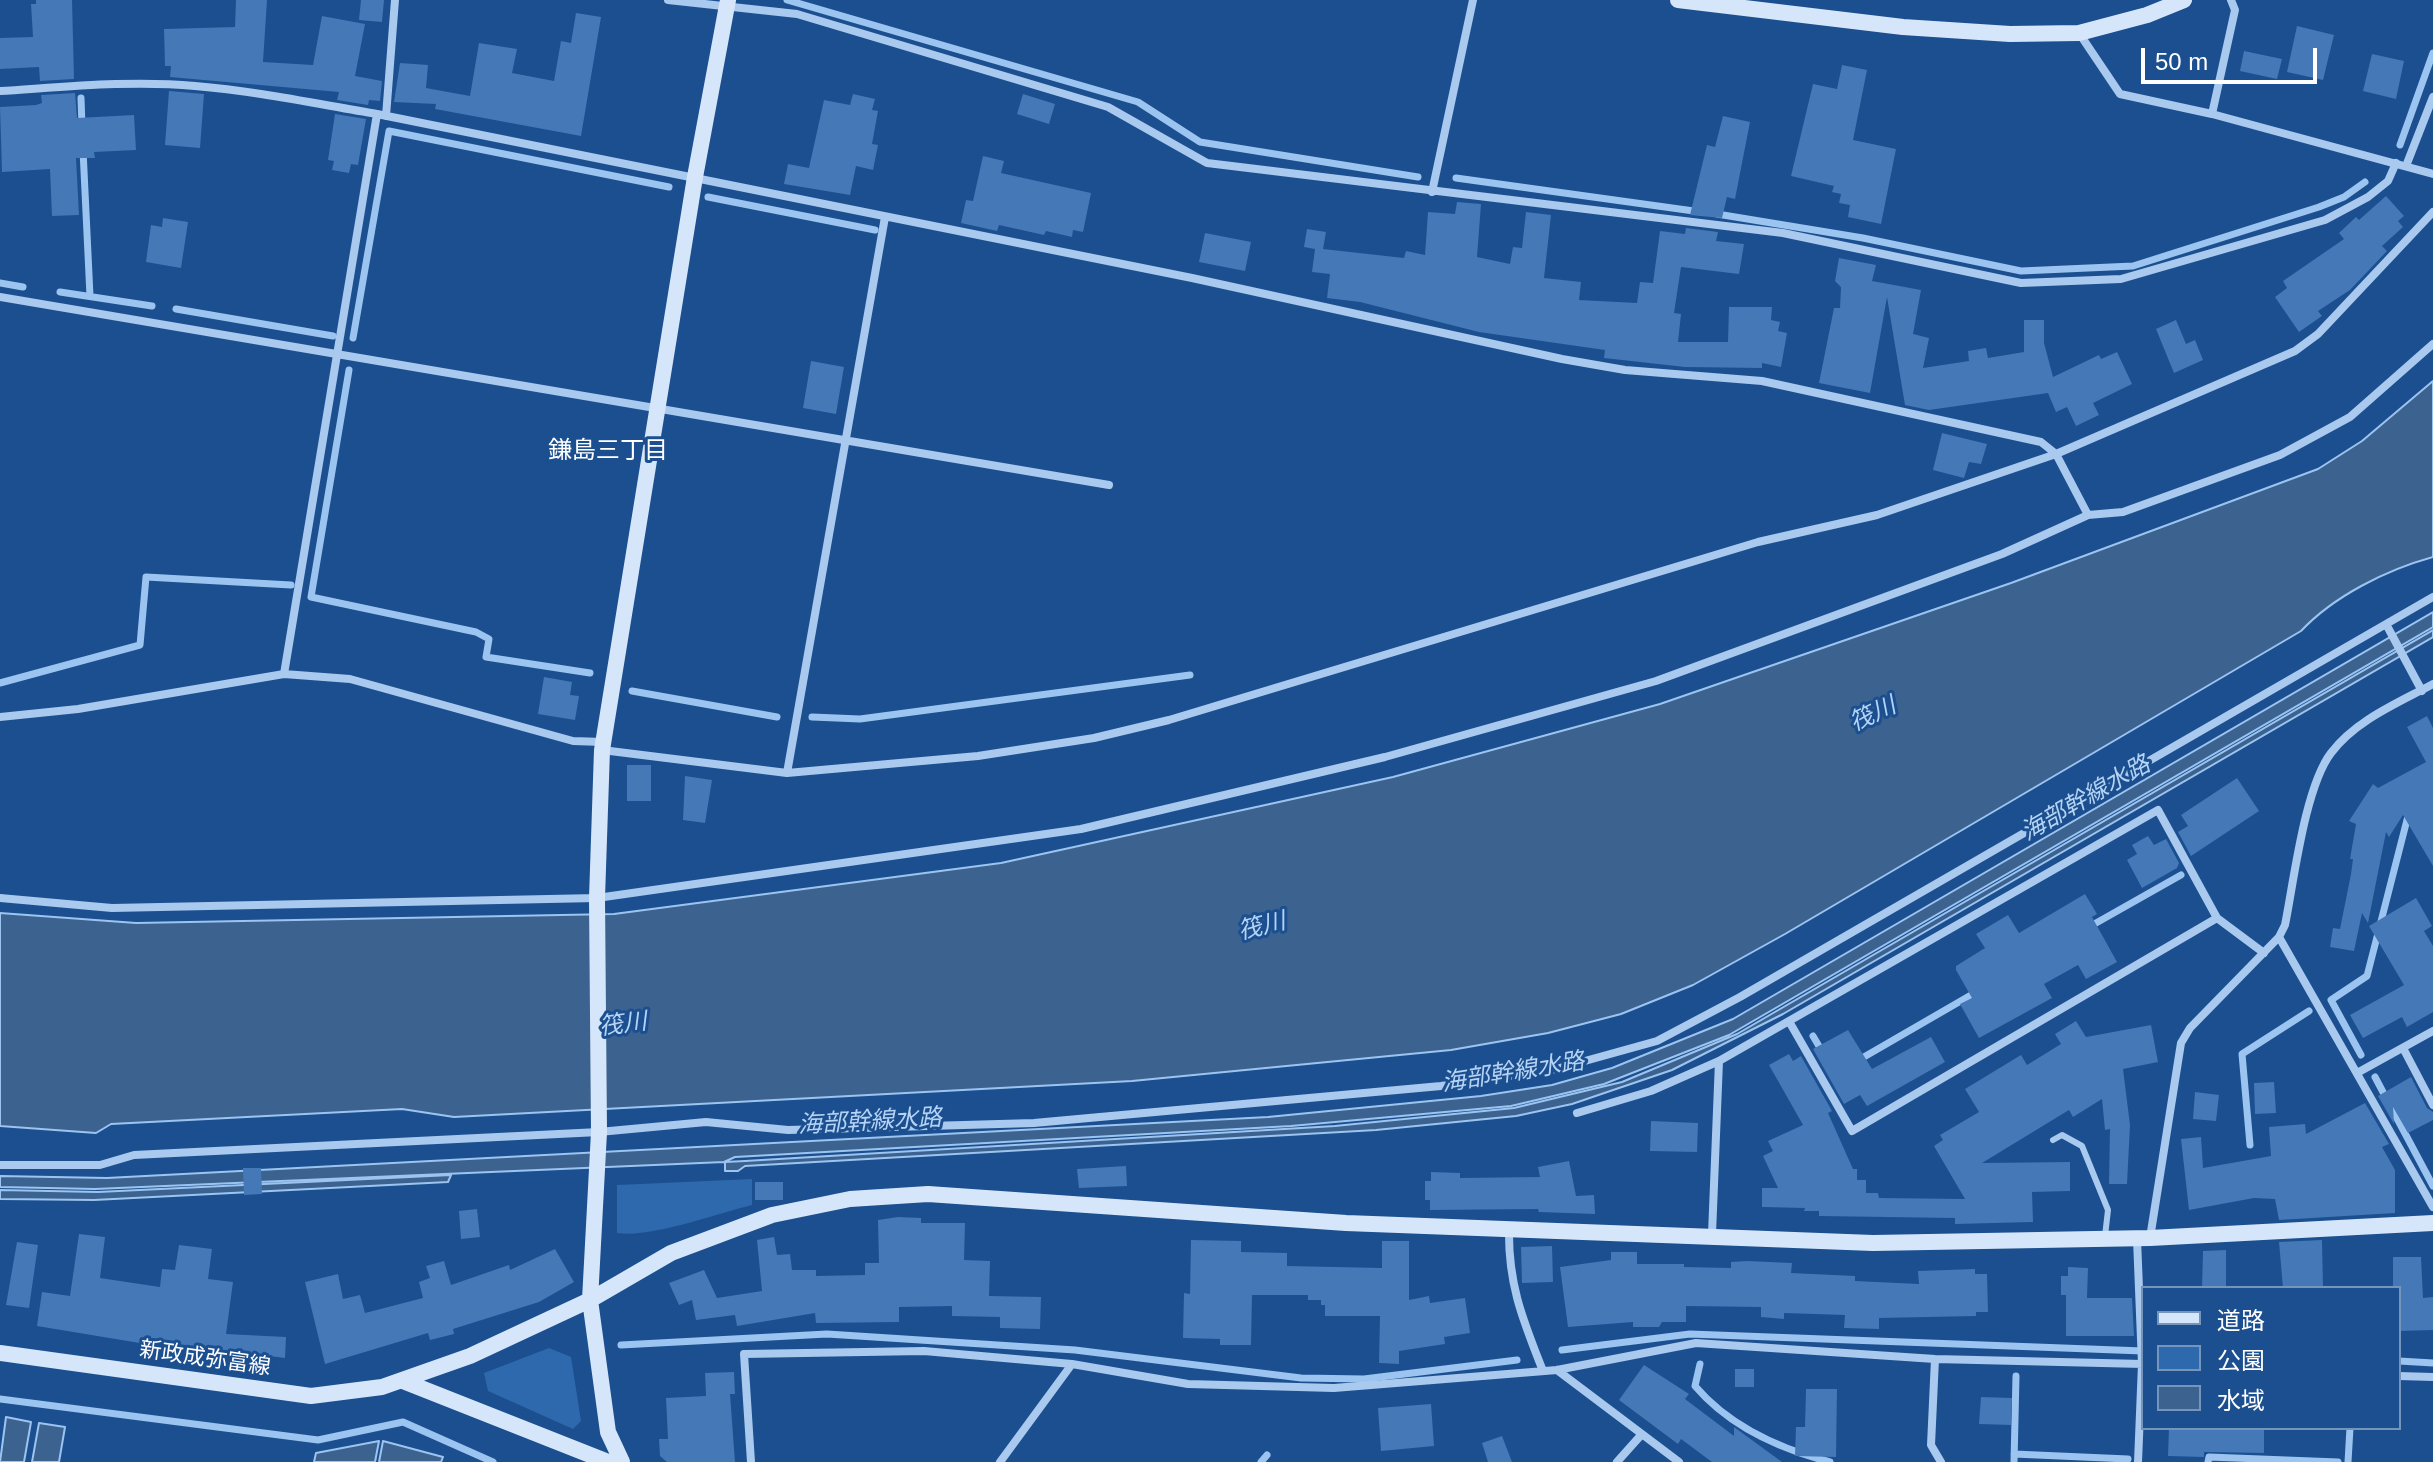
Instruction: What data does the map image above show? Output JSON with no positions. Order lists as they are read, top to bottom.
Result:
{
  "streets": {
    "street": ["新政成弥富線"]
  },
  "districts": ["鎌島三丁目"],
  "water": ["筏川", "海部幹線水路"],
  "legend": ["道路", "公園", "水域"],
  "scale_bar": "50 m"
}
